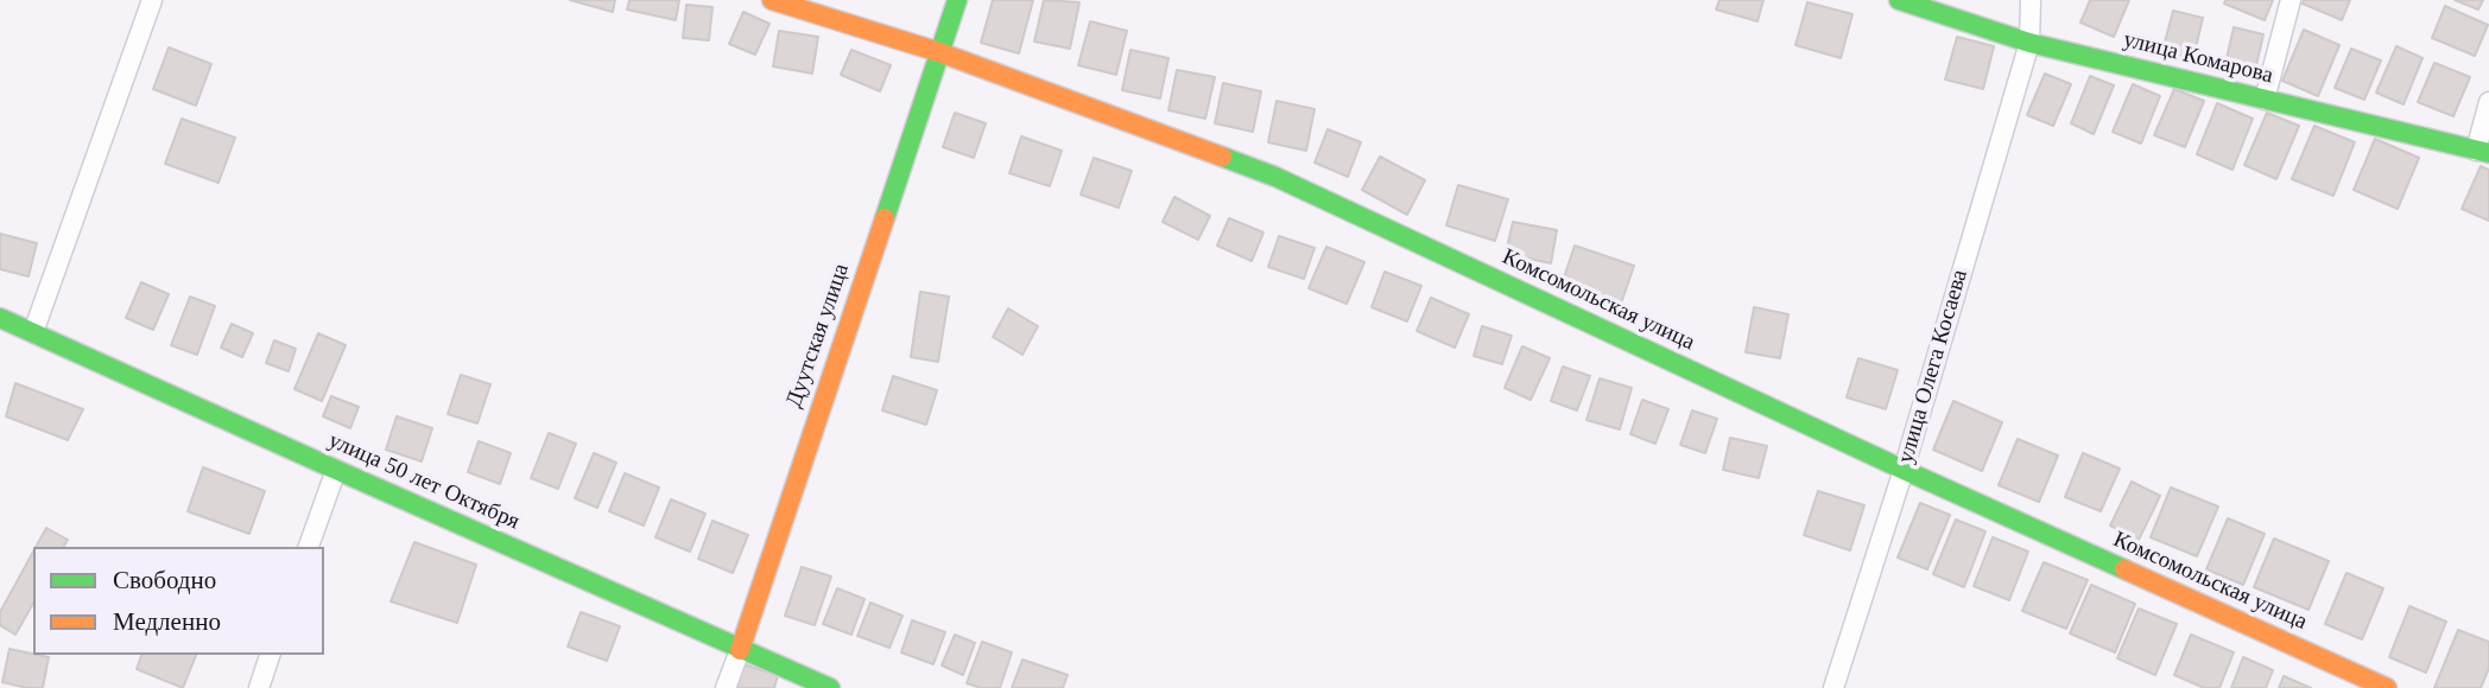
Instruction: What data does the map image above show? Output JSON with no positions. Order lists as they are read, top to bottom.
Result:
{
  "streets": {
    "street": [
      "улица Комарова",
      "Комсомольская улица",
      "Дуутская улица",
      "улица Олега Косаева",
      "улица 50 лет Октября"
    ]
  },
  "crossings": [
    ["улица Комарова", "улица Олега Косаева"],
    ["Комсомольская улица", "Дуутская улица"],
    ["Комсомольская улица", "улица Олега Косаева"],
    ["Дуутская улица", "улица 50 лет Октября"]
  ],
  "legend": ["Свободно", "Медленно"]
}
